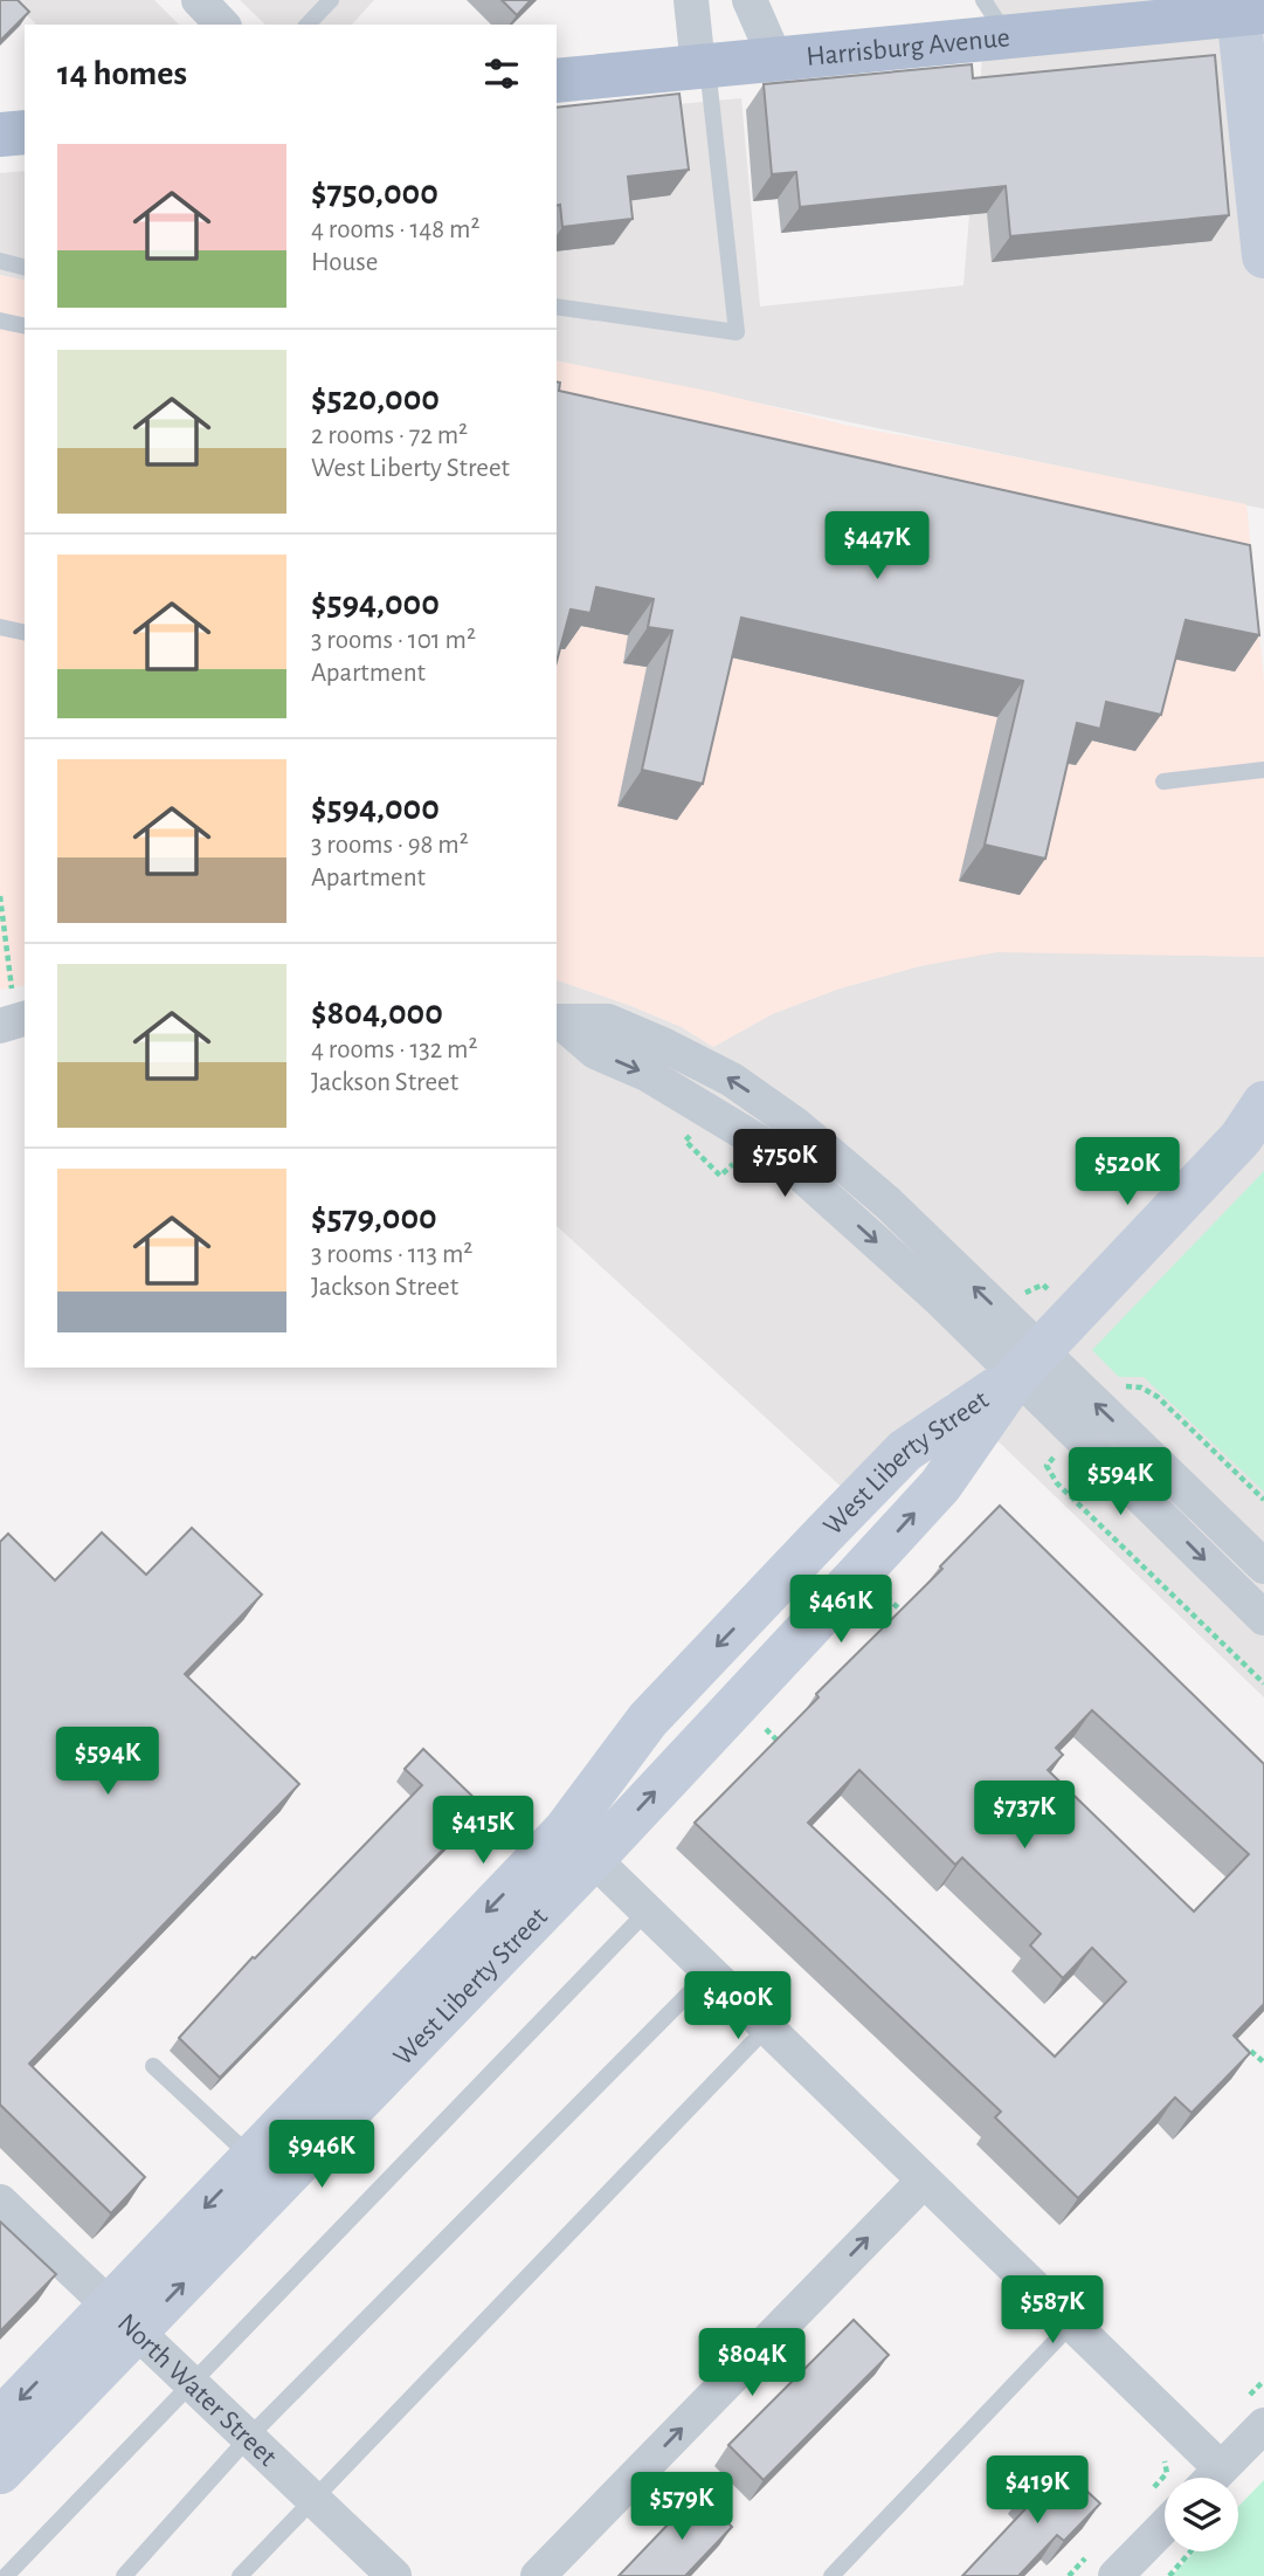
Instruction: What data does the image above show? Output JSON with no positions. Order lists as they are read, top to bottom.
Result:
{
  "streets": {
    "main road": ["Harrisburg Avenue", "West Liberty Street"],
    "street": ["North Water Street"]
  },
  "crossings": [
    ["West Liberty Street", "North Water Street"]
  ],
  "page": {
    "heading": "14 homes",
    "list": [
      {
        "name": "$750,000",
        "note": "4 rooms · 148 m² · House"
      },
      {
        "name": "$520,000",
        "note": "2 rooms · 72 m² · West Liberty Street"
      },
      {
        "name": "$594,000",
        "note": "3 rooms · 101 m² · Apartment"
      },
      {
        "name": "$594,000",
        "note": "3 rooms · 98 m² · Apartment"
      },
      {
        "name": "$804,000",
        "note": "4 rooms · 132 m² · Jackson Street"
      },
      {
        "name": "$579,000",
        "note": "3 rooms · 113 m² · Jackson Street"
      }
    ],
    "price": [
      "$447K",
      "$750K",
      "$520K",
      "$594K",
      "$461K",
      "$594K",
      "$737K",
      "$415K",
      "$400K",
      "$946K",
      "$587K",
      "$804K",
      "$419K",
      "$579K"
    ]
  }
}
